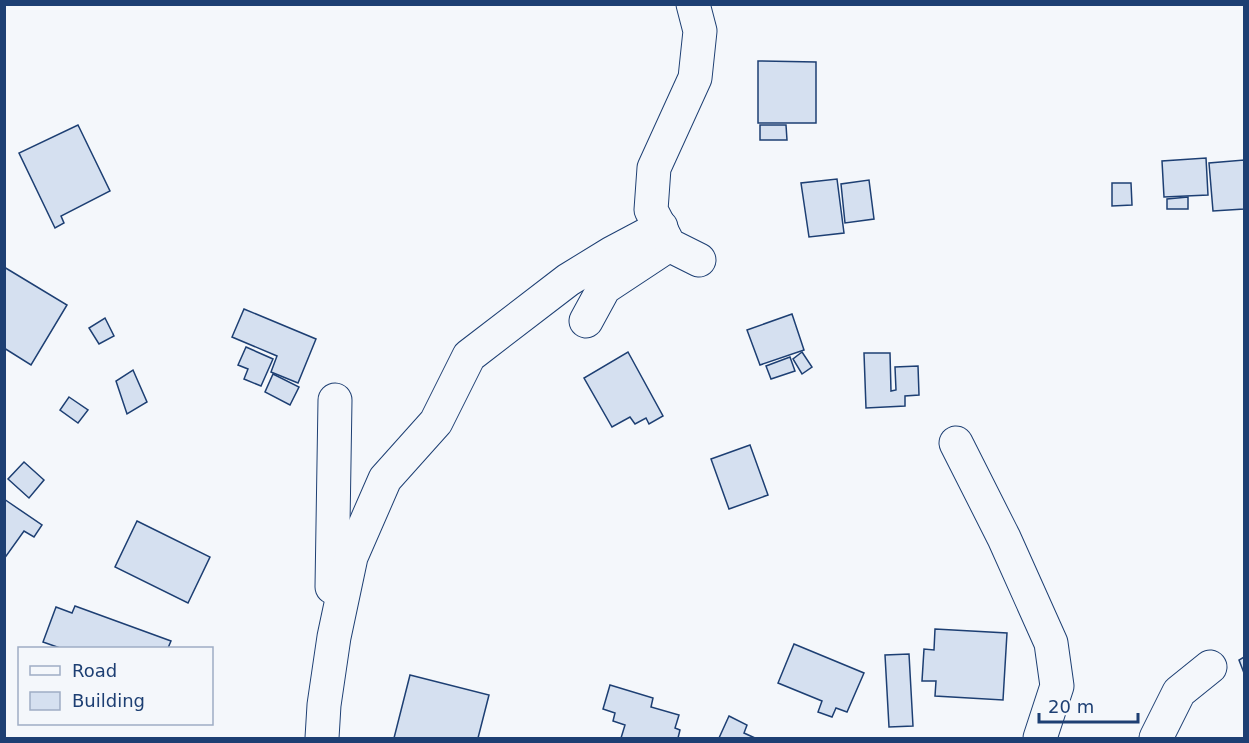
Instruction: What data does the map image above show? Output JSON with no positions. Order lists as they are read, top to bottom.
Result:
{
  "legend": ["Road", "Building"],
  "scale_bar": "20 m"
}
